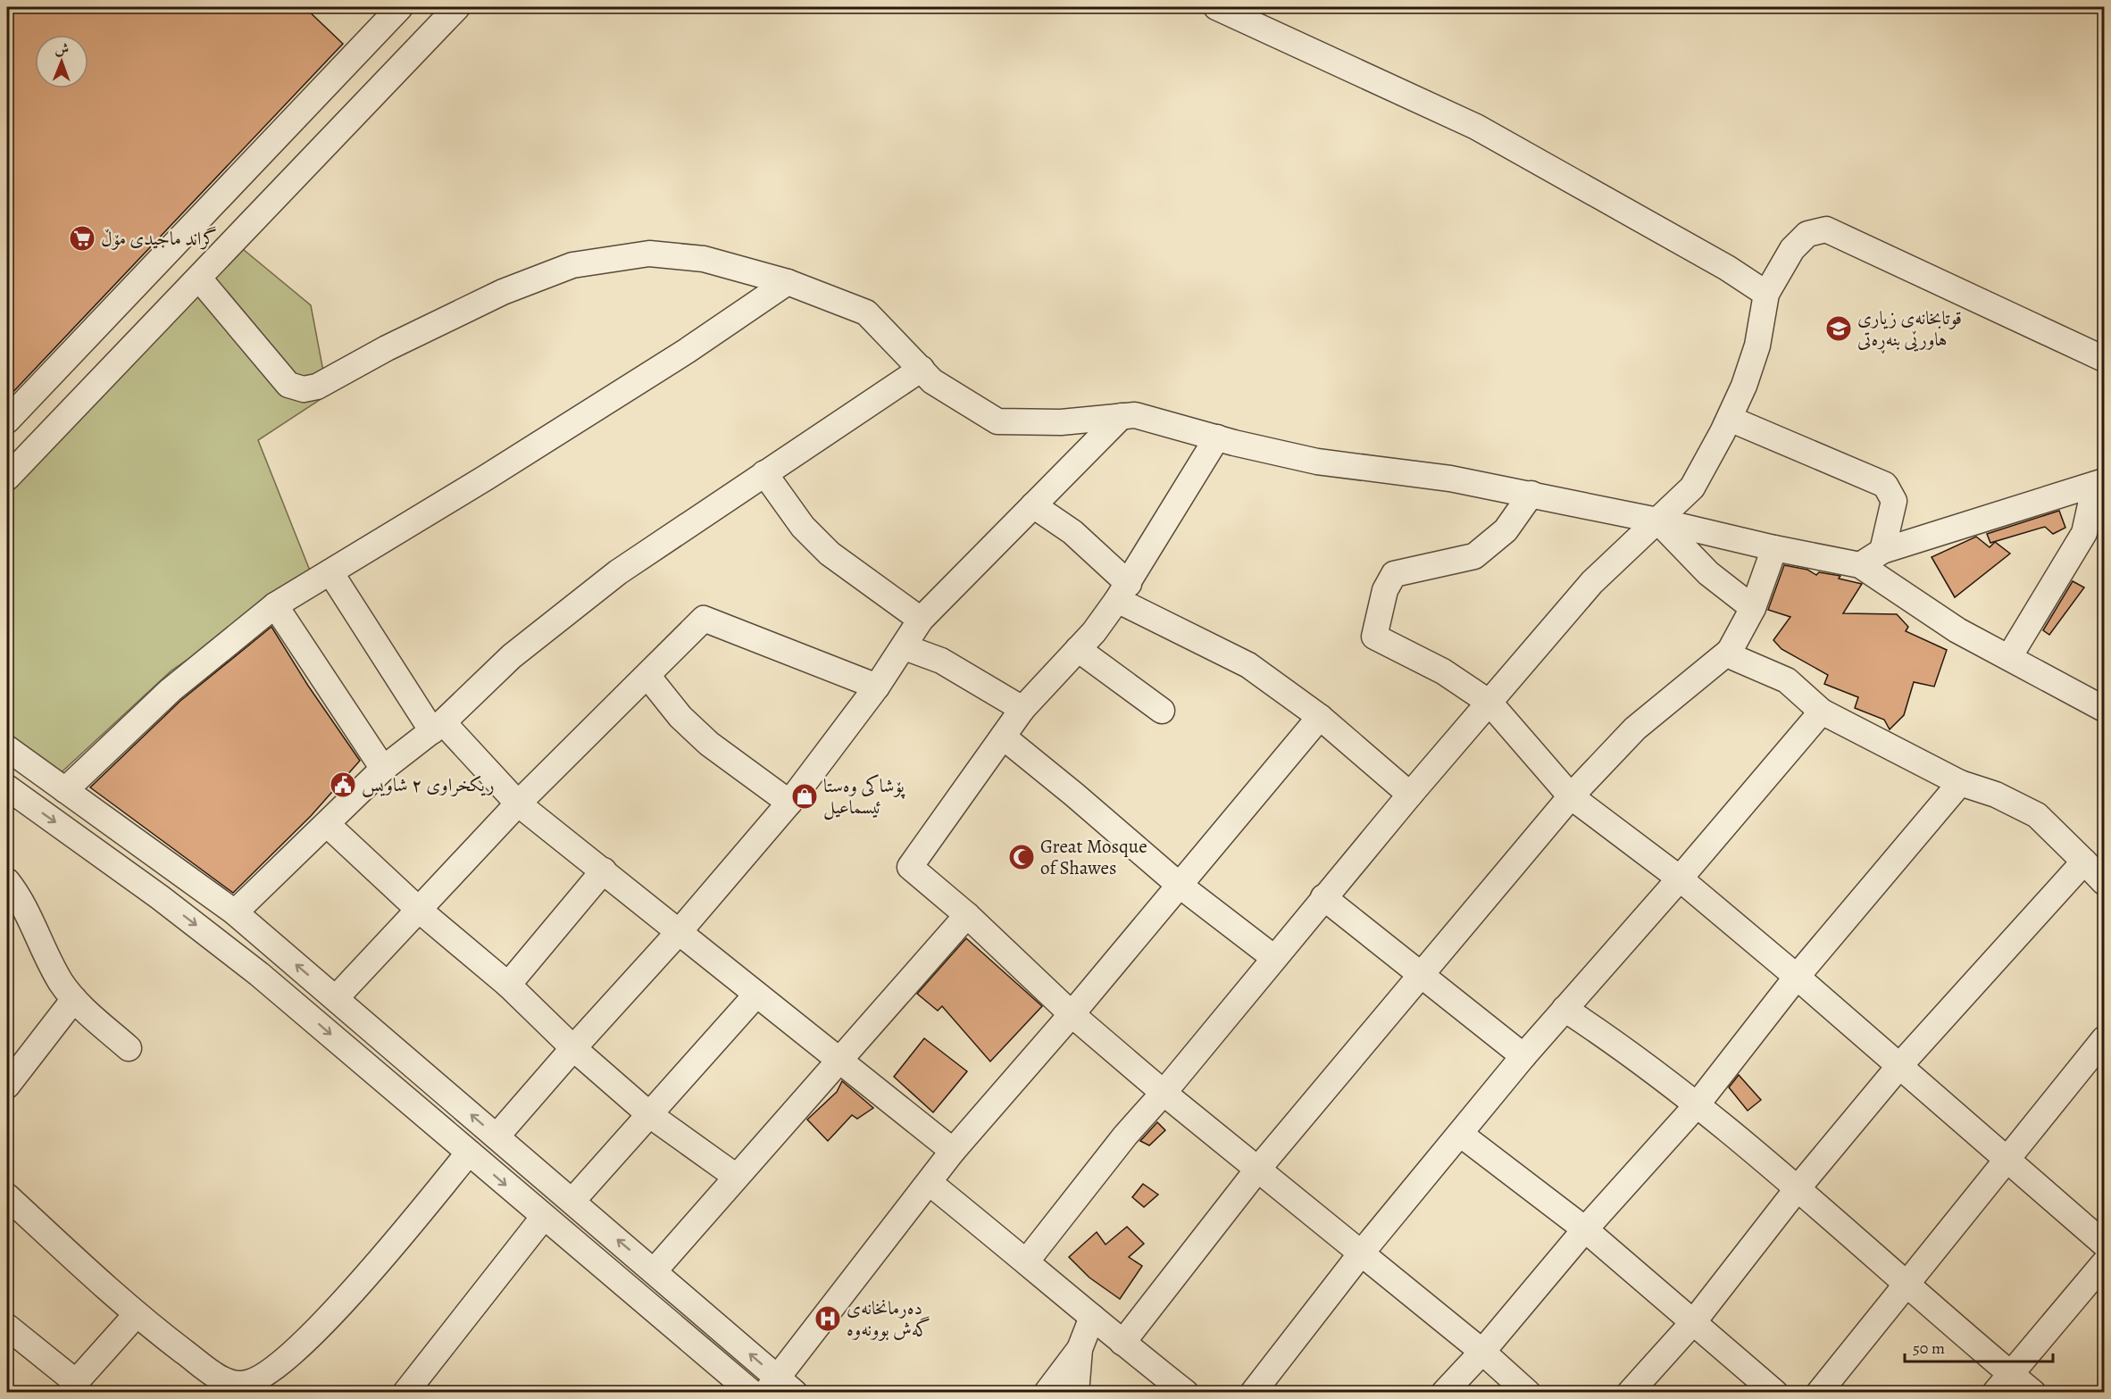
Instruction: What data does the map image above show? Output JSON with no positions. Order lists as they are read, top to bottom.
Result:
{
  "places": {
    "supermarket": ["گراند ماجیدی مۆڵ"],
    "school or university": ["قوتابخانەی زیاری هاورێی بنەڕەتی"],
    "public building": ["ريكخراوى ۲ شاويس"],
    "shop": ["پۆشاکی وەستا ئیسماعیل"],
    "mosque": ["Great Mosque of Shawes"],
    "hospital": ["دەرمانخانەی گەش بوونەوە"]
  },
  "scale_bar": "50 m",
  "north": "top"
}
